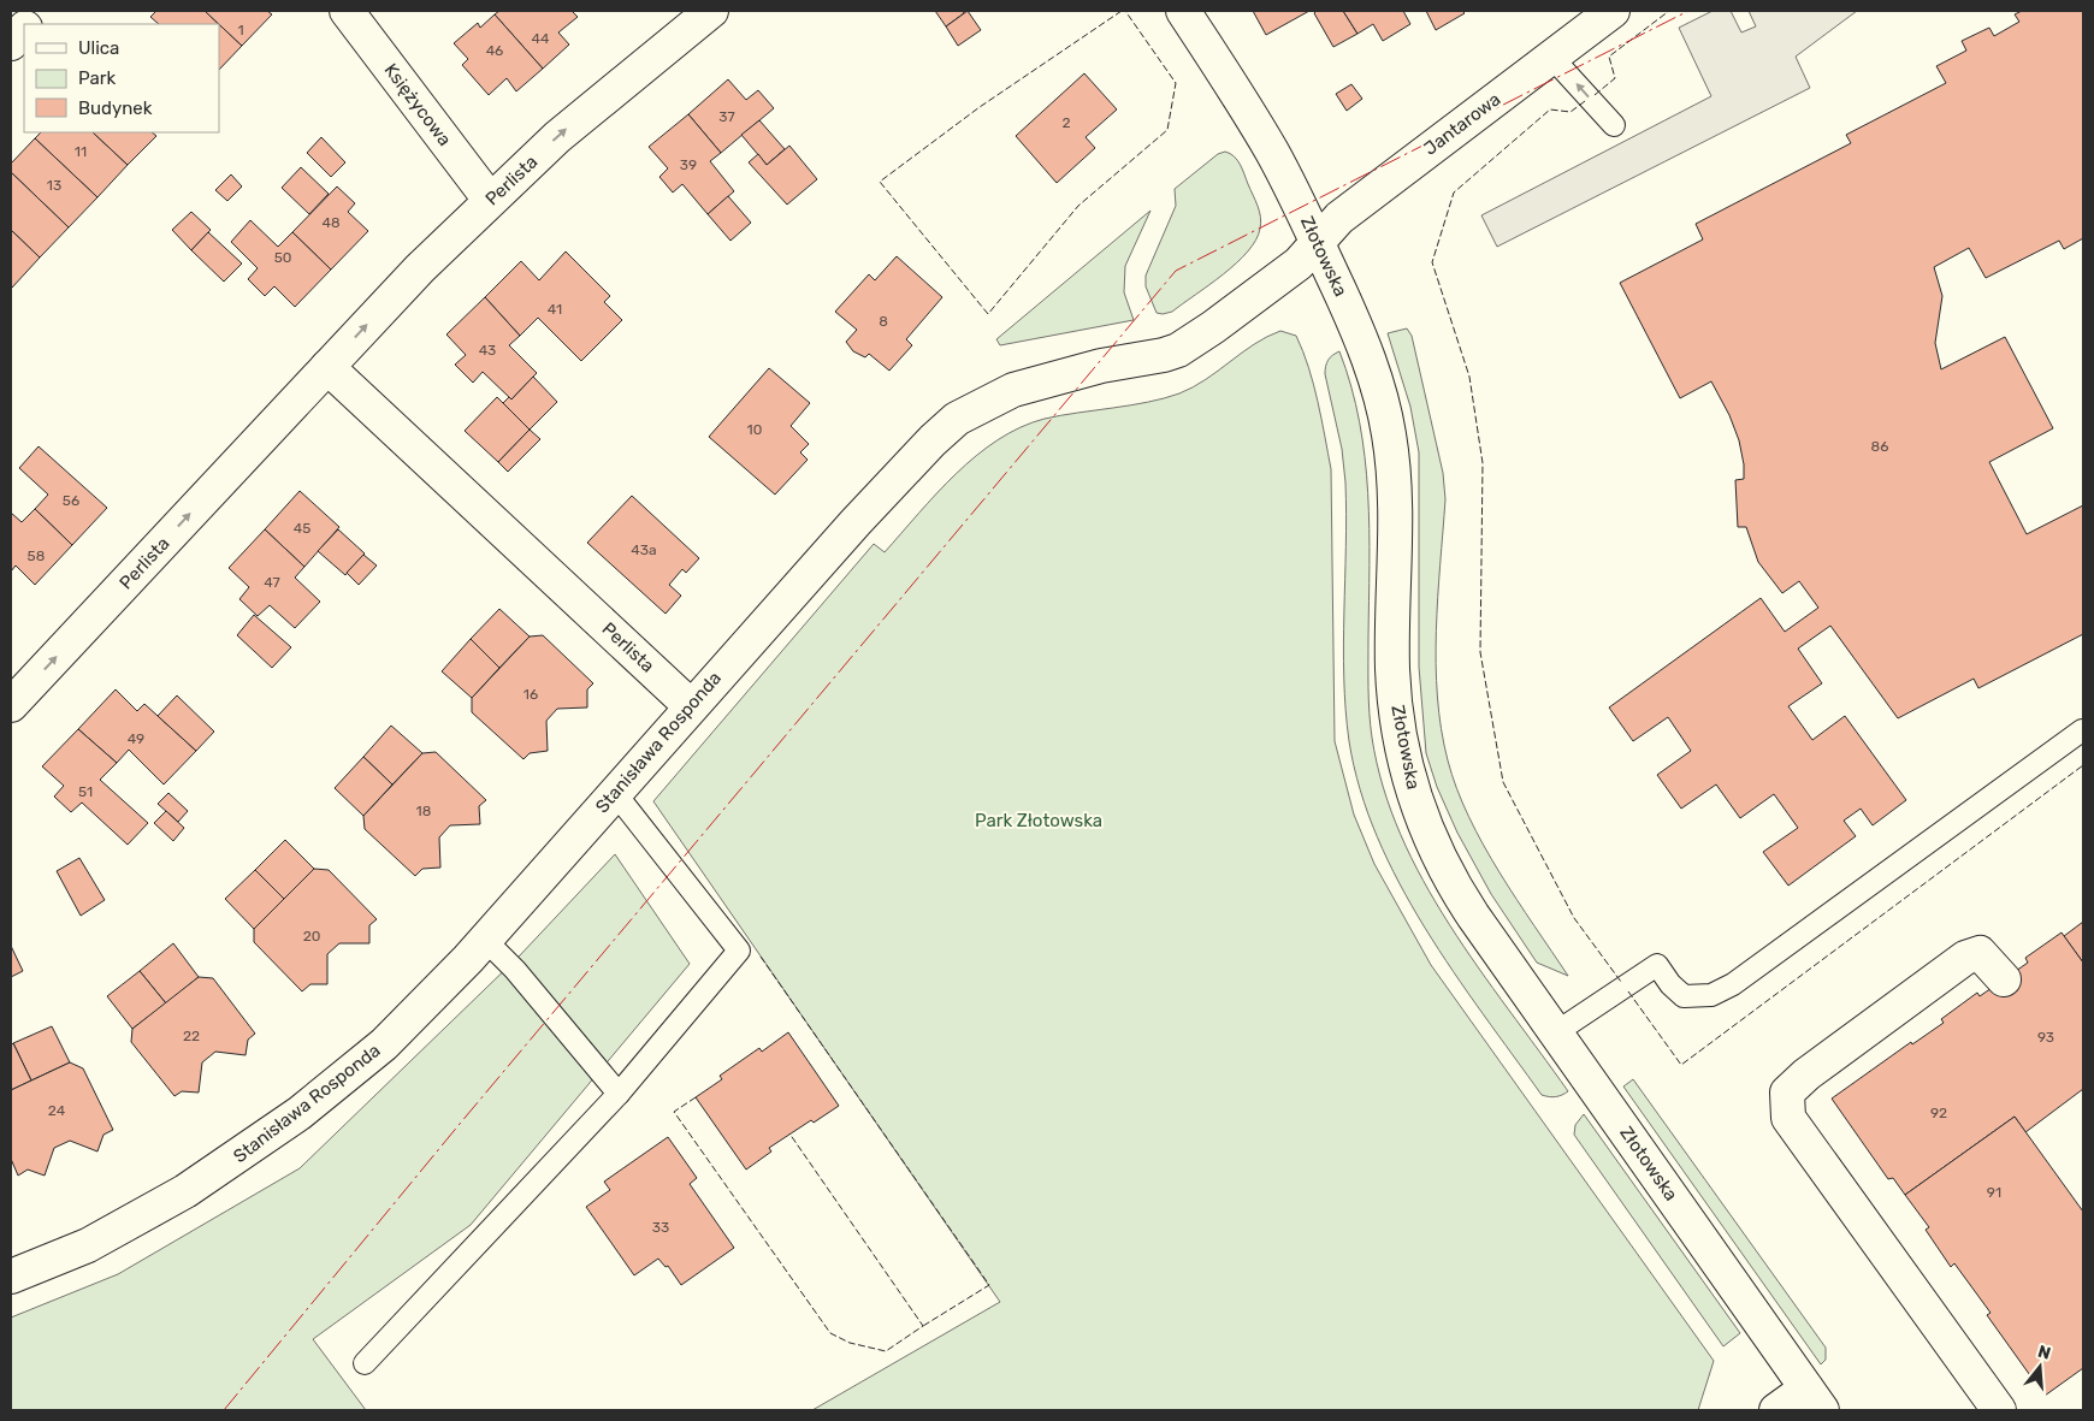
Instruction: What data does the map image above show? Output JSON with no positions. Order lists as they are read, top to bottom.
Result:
{
  "streets": {
    "street": [
      "Księżycowa",
      "Jantarowa",
      "Perlista",
      "Złotowska",
      "Stanisława Rosponda"
    ]
  },
  "crossings": [
    ["Księżycowa", "Perlista"],
    ["Jantarowa", "Złotowska"],
    ["Jantarowa", "Stanisława Rosponda"],
    ["Perlista", "Stanisława Rosponda"],
    ["Złotowska", "Stanisława Rosponda"]
  ],
  "one_way": ["Perlista"],
  "parks": ["Park Złotowska"],
  "house_numbers": [
    "1",
    "44",
    "46",
    "37",
    "2",
    "11",
    "39",
    "13",
    "48",
    "50",
    "41",
    "8",
    "43",
    "10",
    "86",
    "56",
    "45",
    "43a",
    "58",
    "47",
    "16",
    "49",
    "51",
    "18",
    "20",
    "22",
    "93",
    "24",
    "92",
    "91",
    "33"
  ],
  "legend": ["Ulica", "Park", "Budynek"],
  "north": "top"
}
